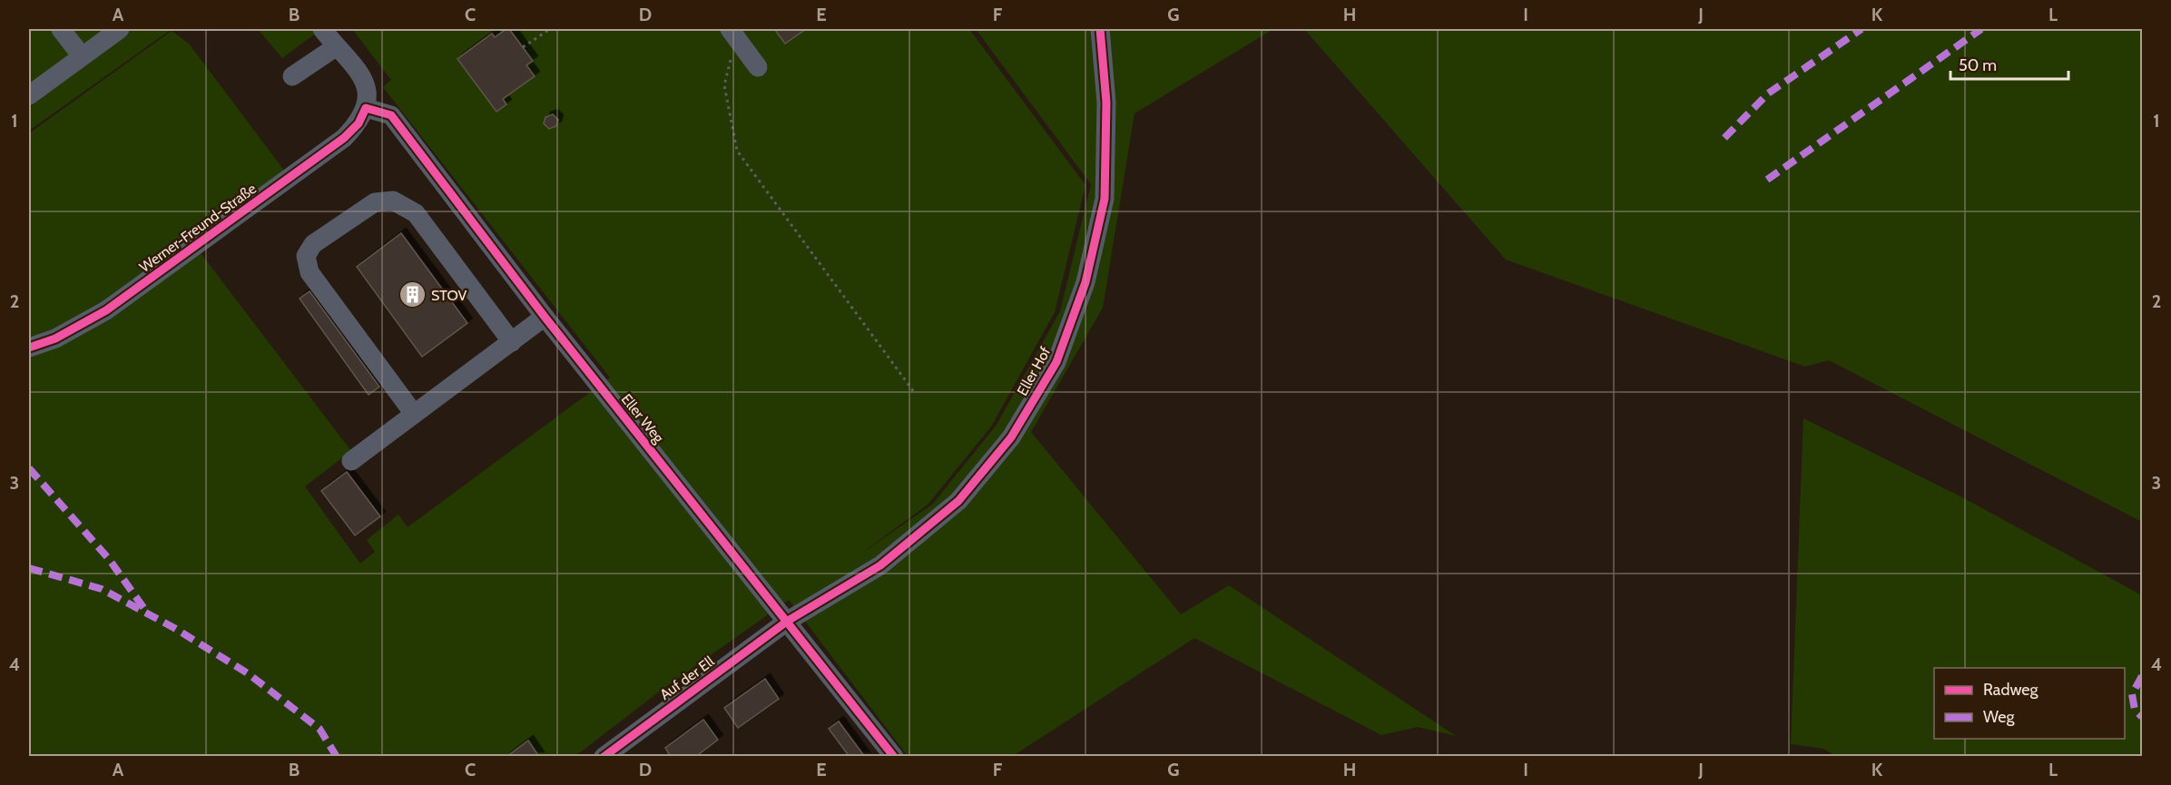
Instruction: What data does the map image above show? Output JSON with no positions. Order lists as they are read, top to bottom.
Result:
{
  "streets": {
    "street": [
      "Werner-Freund-Straße",
      "Eller Hof",
      "Eller Weg",
      "Auf der Ell"
    ]
  },
  "crossings": [
    ["Werner-Freund-Straße", "Eller Weg"],
    ["Eller Hof", "Eller Weg"],
    ["Eller Hof", "Auf der Ell"],
    ["Eller Weg", "Auf der Ell"]
  ],
  "places": {
    "building": ["STOV"]
  },
  "legend": ["Radweg", "Weg"],
  "scale_bar": "50 m",
  "grid": {
    "columns": [
      "A",
      "B",
      "C",
      "D",
      "E",
      "F",
      "G",
      "H",
      "I",
      "J",
      "K",
      "L"
    ],
    "rows": [
      "1",
      "2",
      "3",
      "4"
    ]
  }
}
